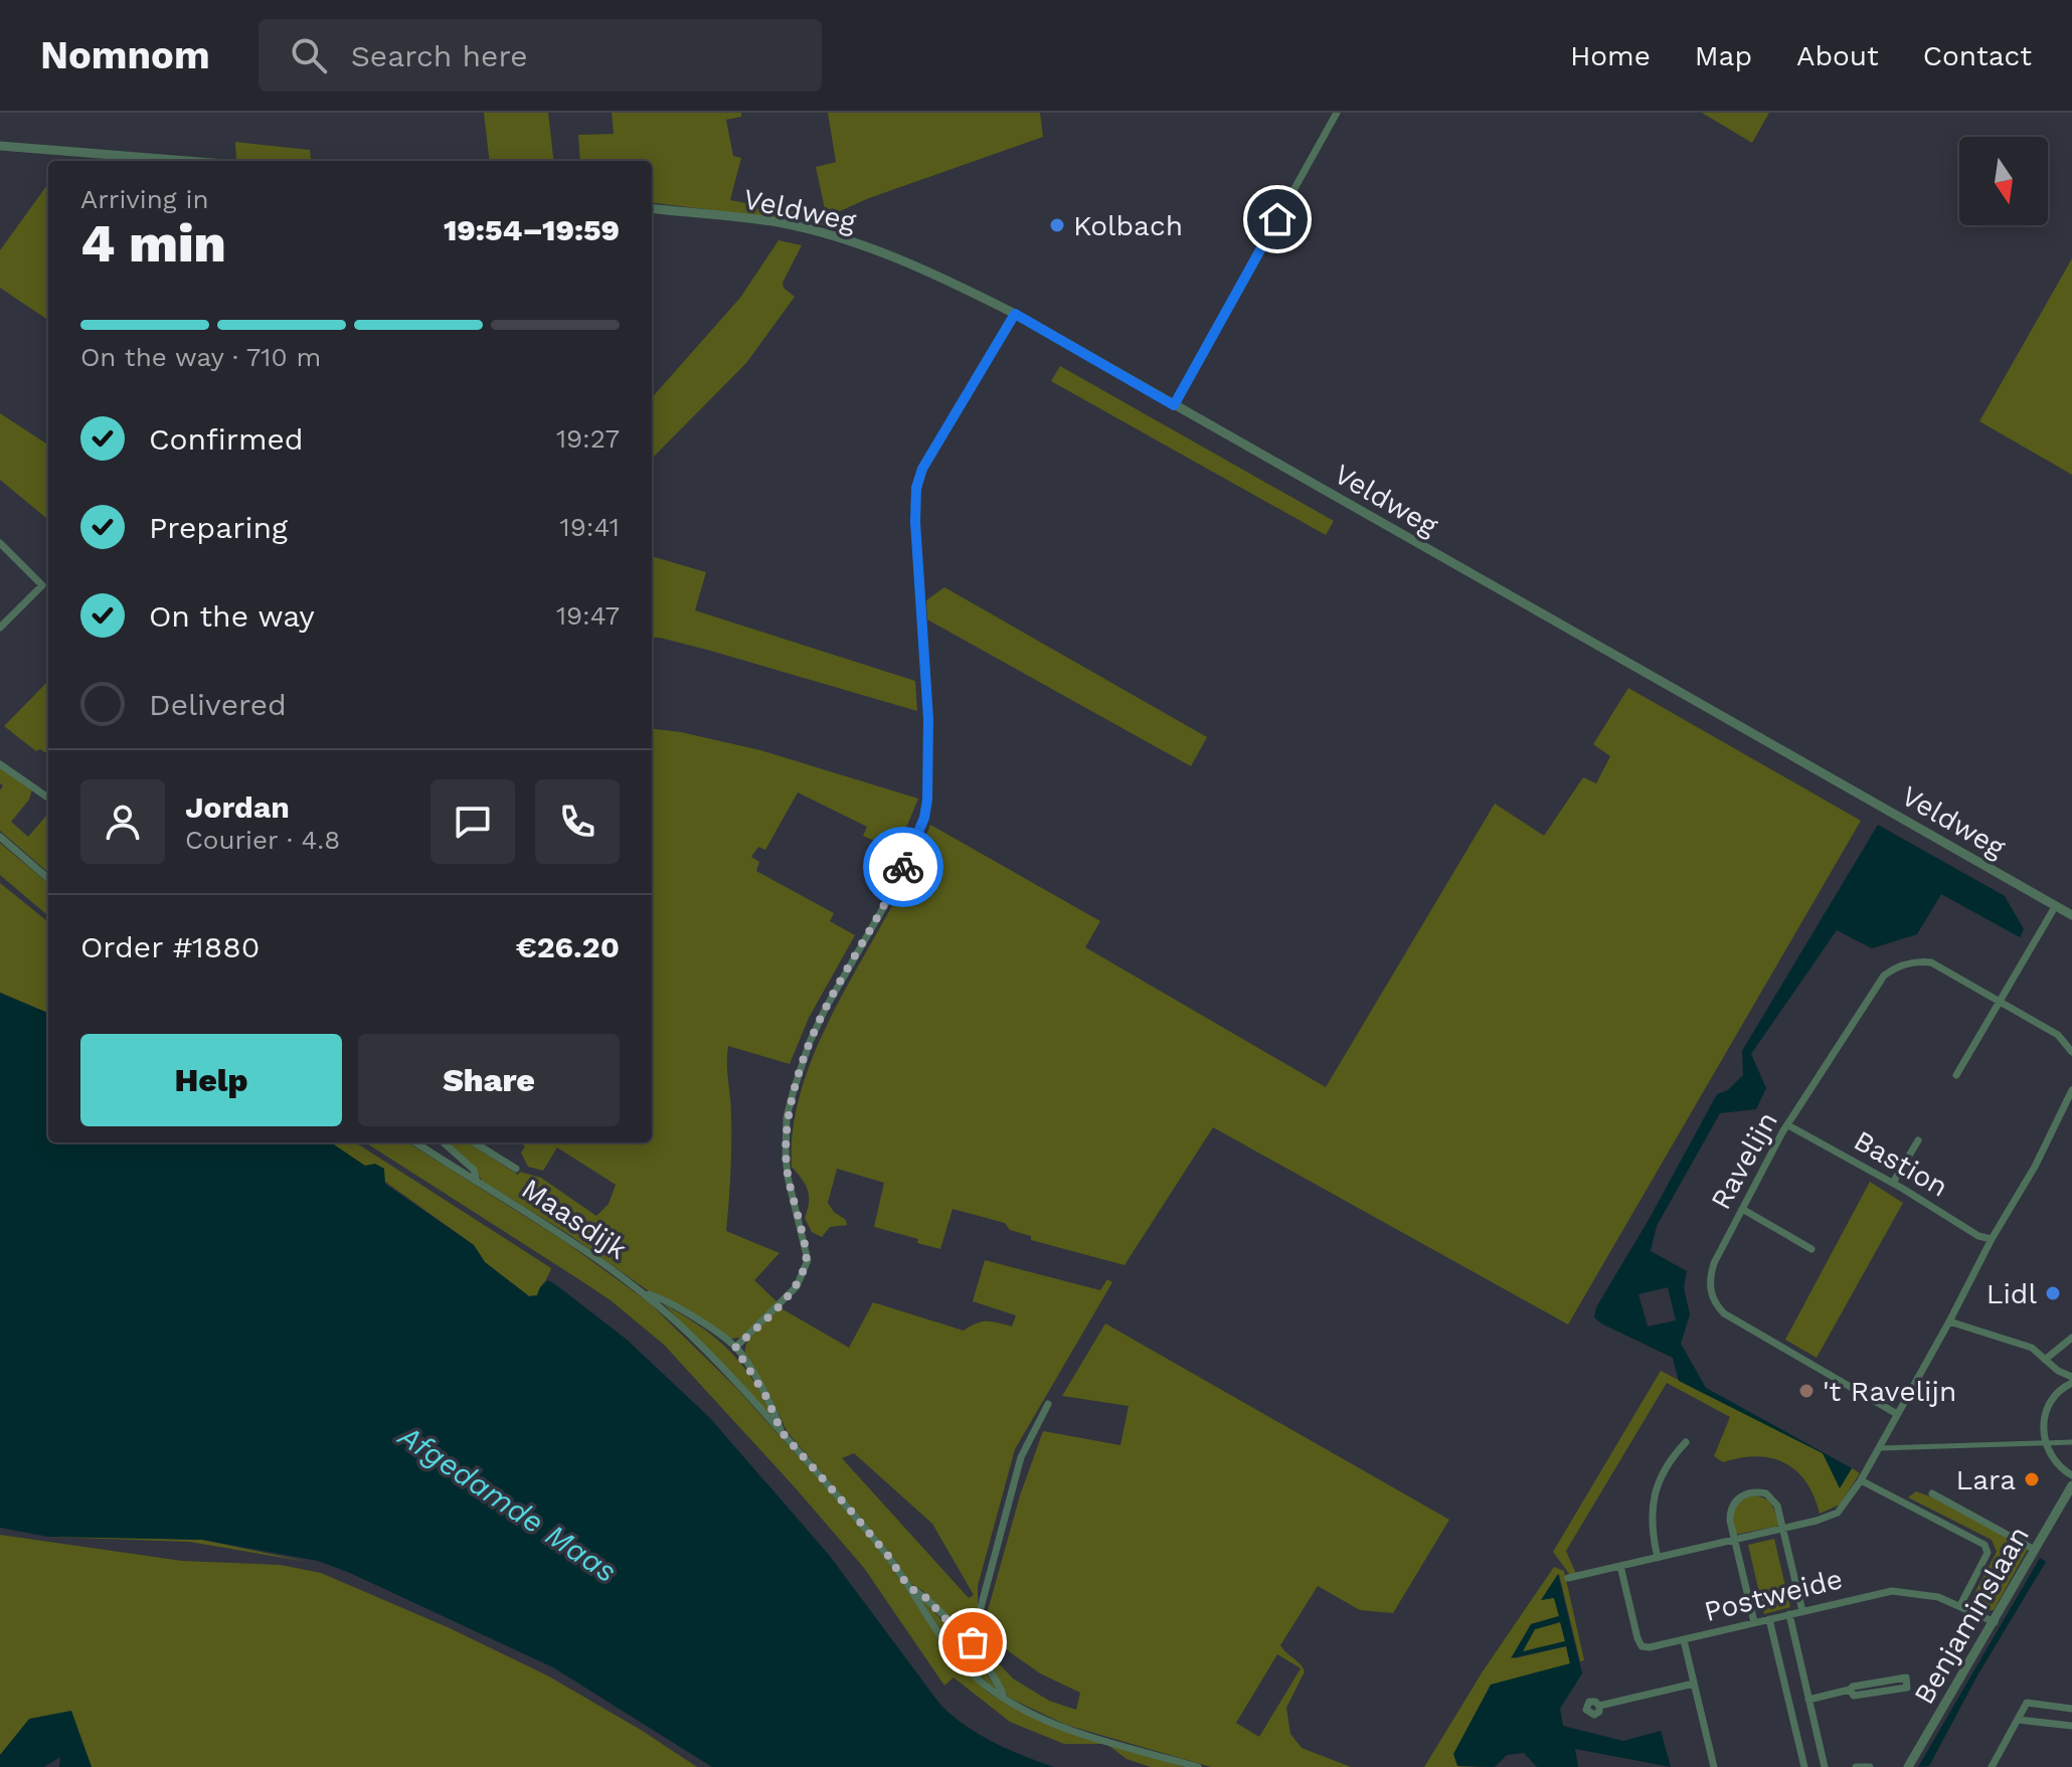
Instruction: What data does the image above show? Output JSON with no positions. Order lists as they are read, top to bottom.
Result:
{
  "streets": {
    "street": [
      "Veldweg",
      "Ravelijn",
      "Bastion",
      "Maasdijk",
      "Postweide",
      "Benjaminslaan"
    ]
  },
  "crossings": [
    ["Ravelijn", "Bastion"],
    ["Postweide", "Benjaminslaan"]
  ],
  "water": ["Afgedamde Maas"],
  "places": [
    "Kolbach",
    "Lidl",
    "'t Ravelijn",
    "Lara"
  ],
  "north": "bottom",
  "page": {
    "header": "Nomnom",
    "search": "Search here",
    "nav": [
      "Home",
      "Map",
      "About",
      "Contact"
    ],
    "heading": ["4 min", "Arriving in", "19:54–19:59"],
    "panel": [
      "Jordan",
      "Courier · 4.8",
      "Order #1880",
      "€26.20"
    ],
    "bar": "On the way · 710 m",
    "list": [
      ["Confirmed", "19:27"],
      ["Preparing", "19:41"],
      ["On the way", "19:47"],
      "Delivered"
    ],
    "buttons": ["Help", "Share"]
  }
}
